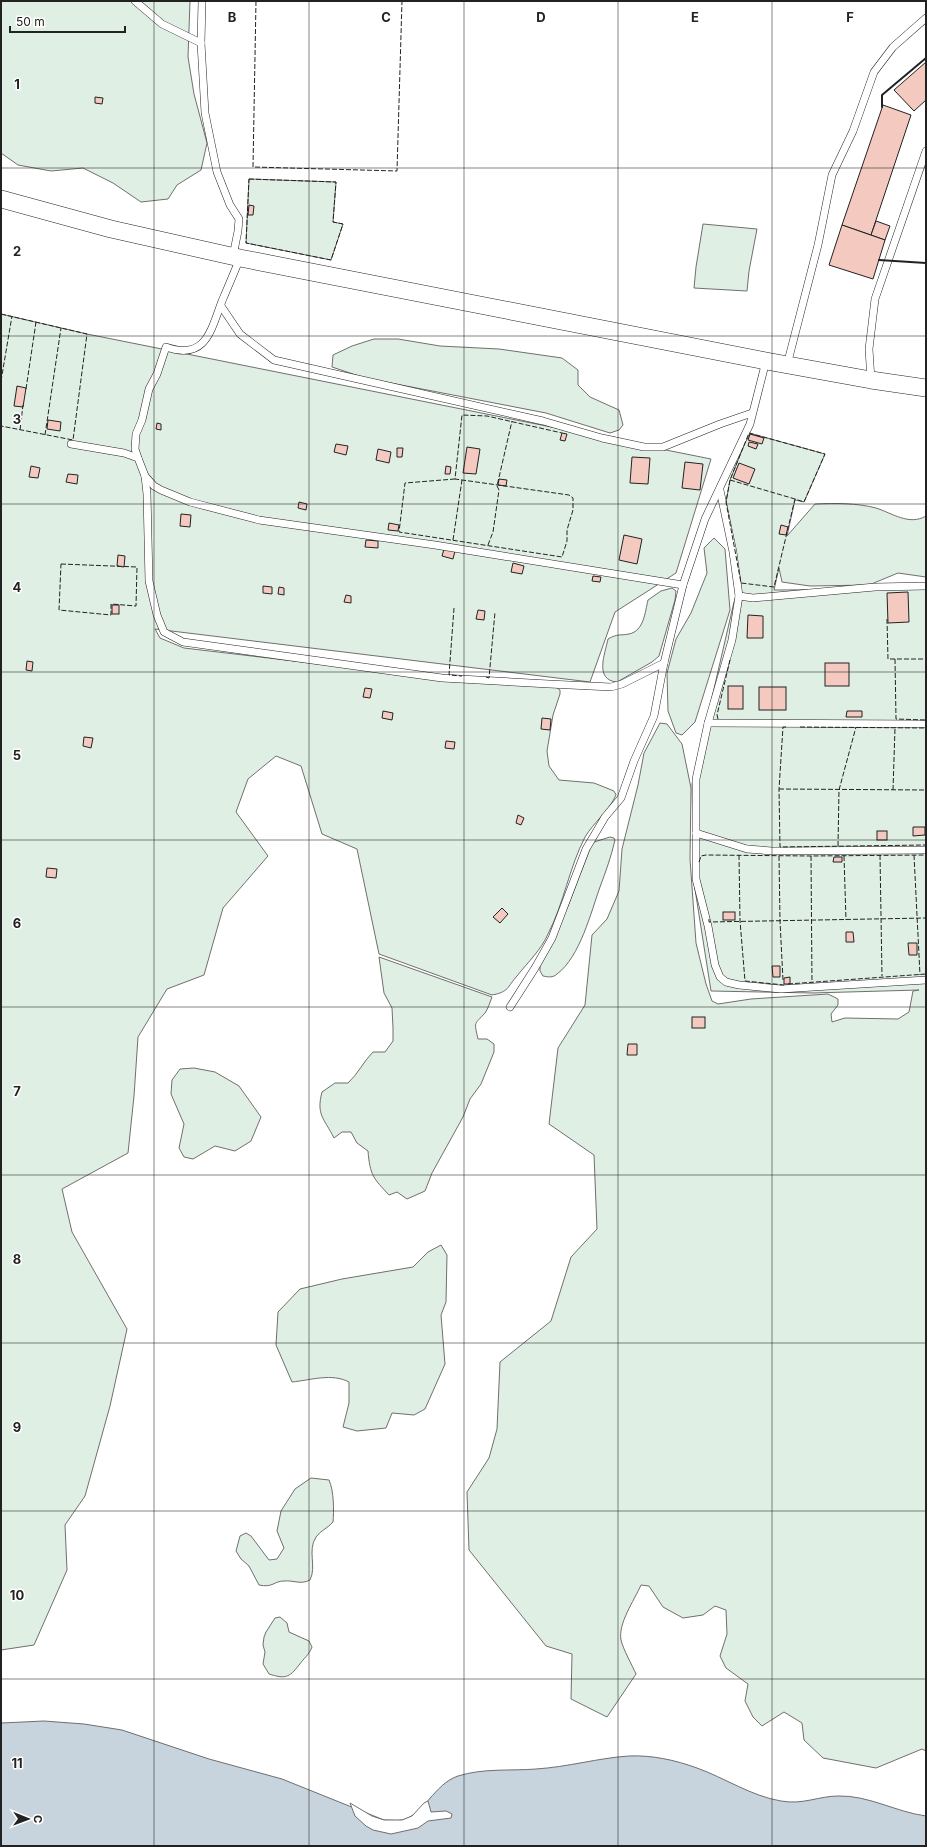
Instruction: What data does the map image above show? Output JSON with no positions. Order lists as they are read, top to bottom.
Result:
{
  "scale_bar": "50 m",
  "north": "right",
  "grid": {
    "columns": [
      "B",
      "C",
      "D",
      "E",
      "F"
    ],
    "rows": [
      "1",
      "2",
      "3",
      "4",
      "5",
      "6",
      "7",
      "8",
      "9",
      "10",
      "11"
    ]
  }
}
